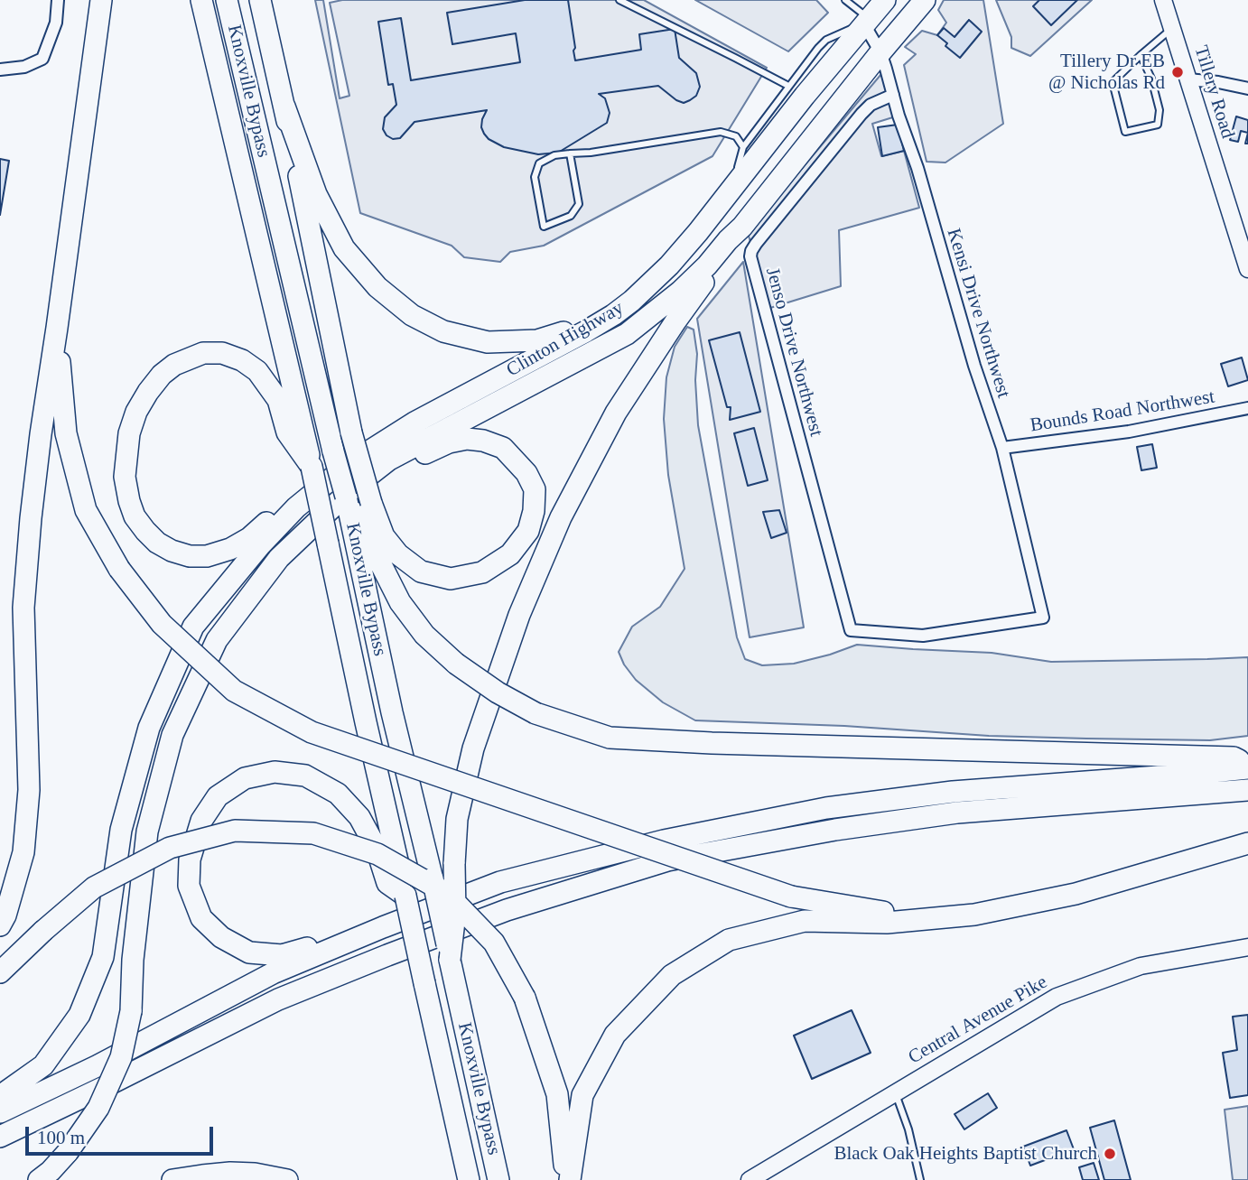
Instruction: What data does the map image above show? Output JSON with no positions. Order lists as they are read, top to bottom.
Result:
{
  "streets": {
    "highway": ["Knoxville Bypass", "Clinton Highway"],
    "main road": ["Tillery Road", "Central Avenue Pike"],
    "street": ["Kensi Drive Northwest", "Jenso Drive Northwest", "Bounds Road Northwest"]
  },
  "crossings": [
    ["Kensi Drive Northwest", "Clinton Highway"],
    ["Kensi Drive Northwest", "Jenso Drive Northwest"],
    ["Kensi Drive Northwest", "Bounds Road Northwest"]
  ],
  "places": ["Tillery Dr EB @ Nicholas Rd", "Black Oak Heights Baptist Church"],
  "scale_bar": "100 m"
}
